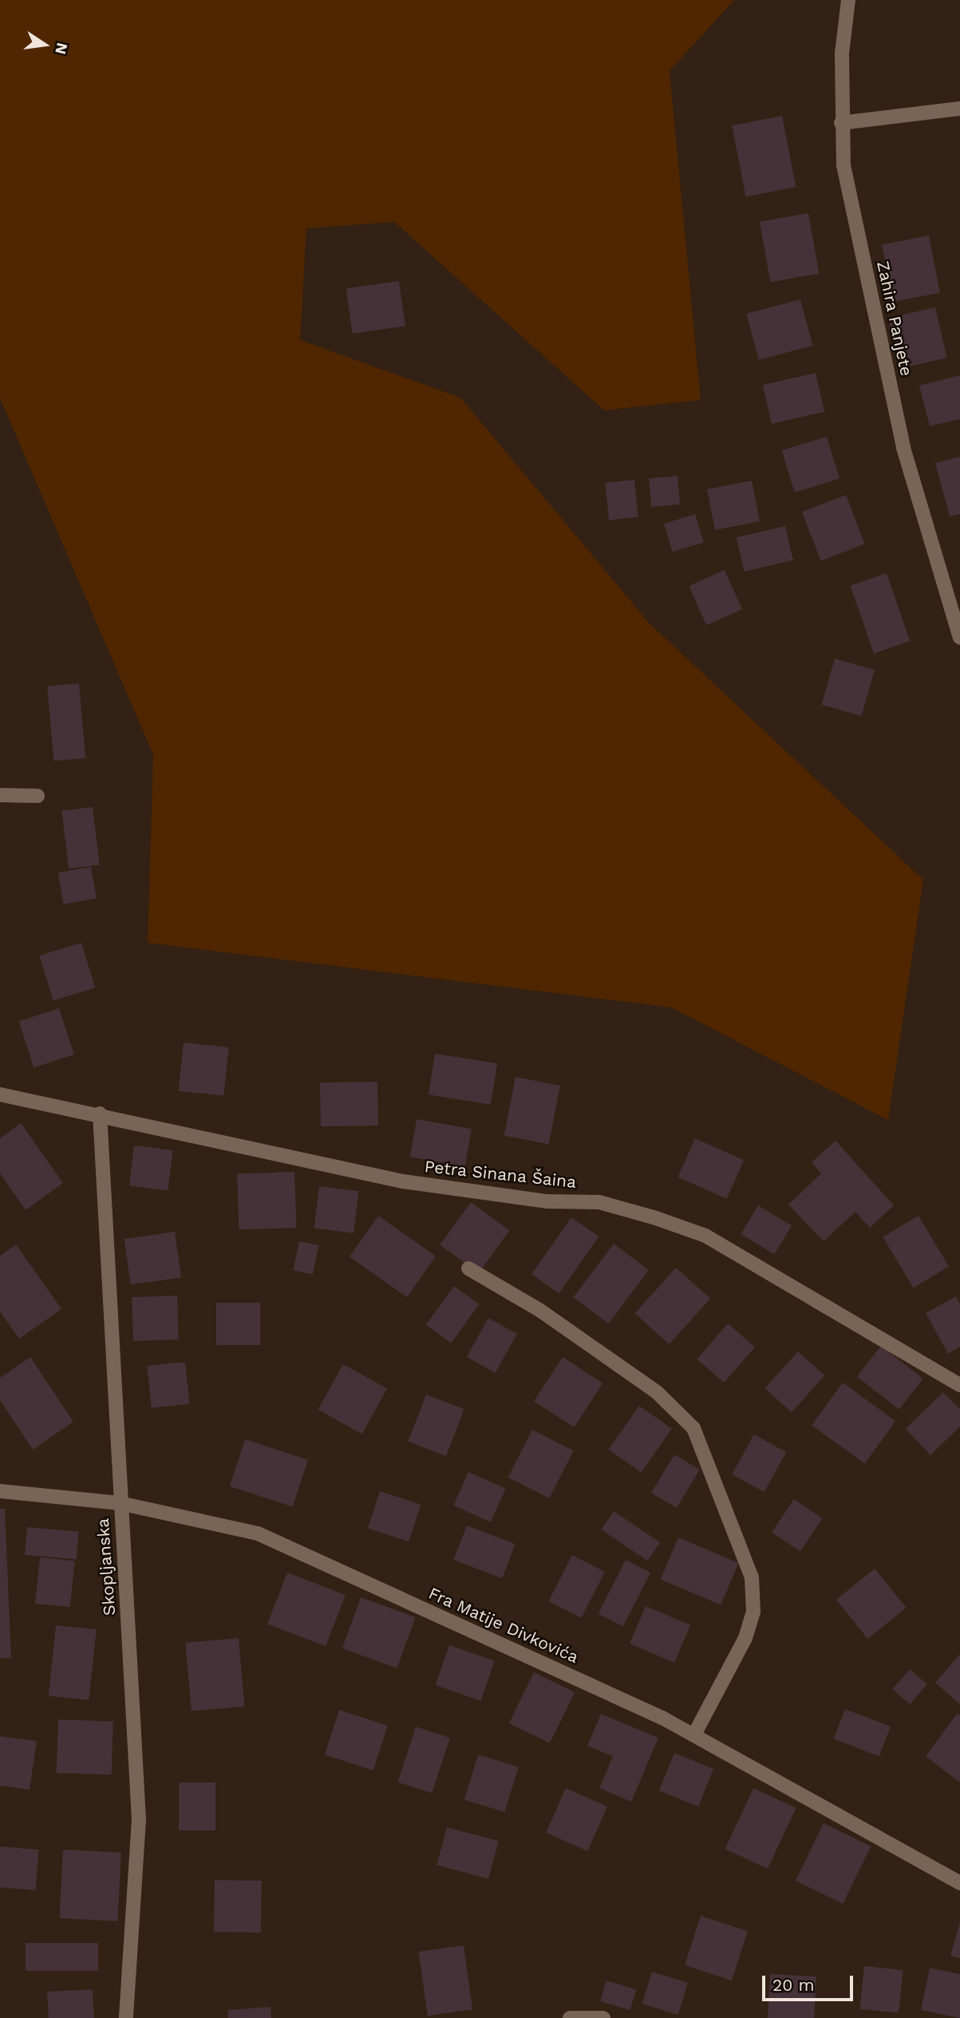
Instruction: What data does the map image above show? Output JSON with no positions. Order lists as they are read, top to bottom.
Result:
{
  "streets": {
    "street": [
      "Zahira Panjete",
      "Petra Sinana Šaina",
      "Skopljanska",
      "Fra Matije Divkovića"
    ]
  },
  "crossings": [
    ["Petra Sinana Šaina", "Skopljanska"],
    ["Skopljanska", "Fra Matije Divkovića"]
  ],
  "scale_bar": "20 m",
  "north": "right"
}
